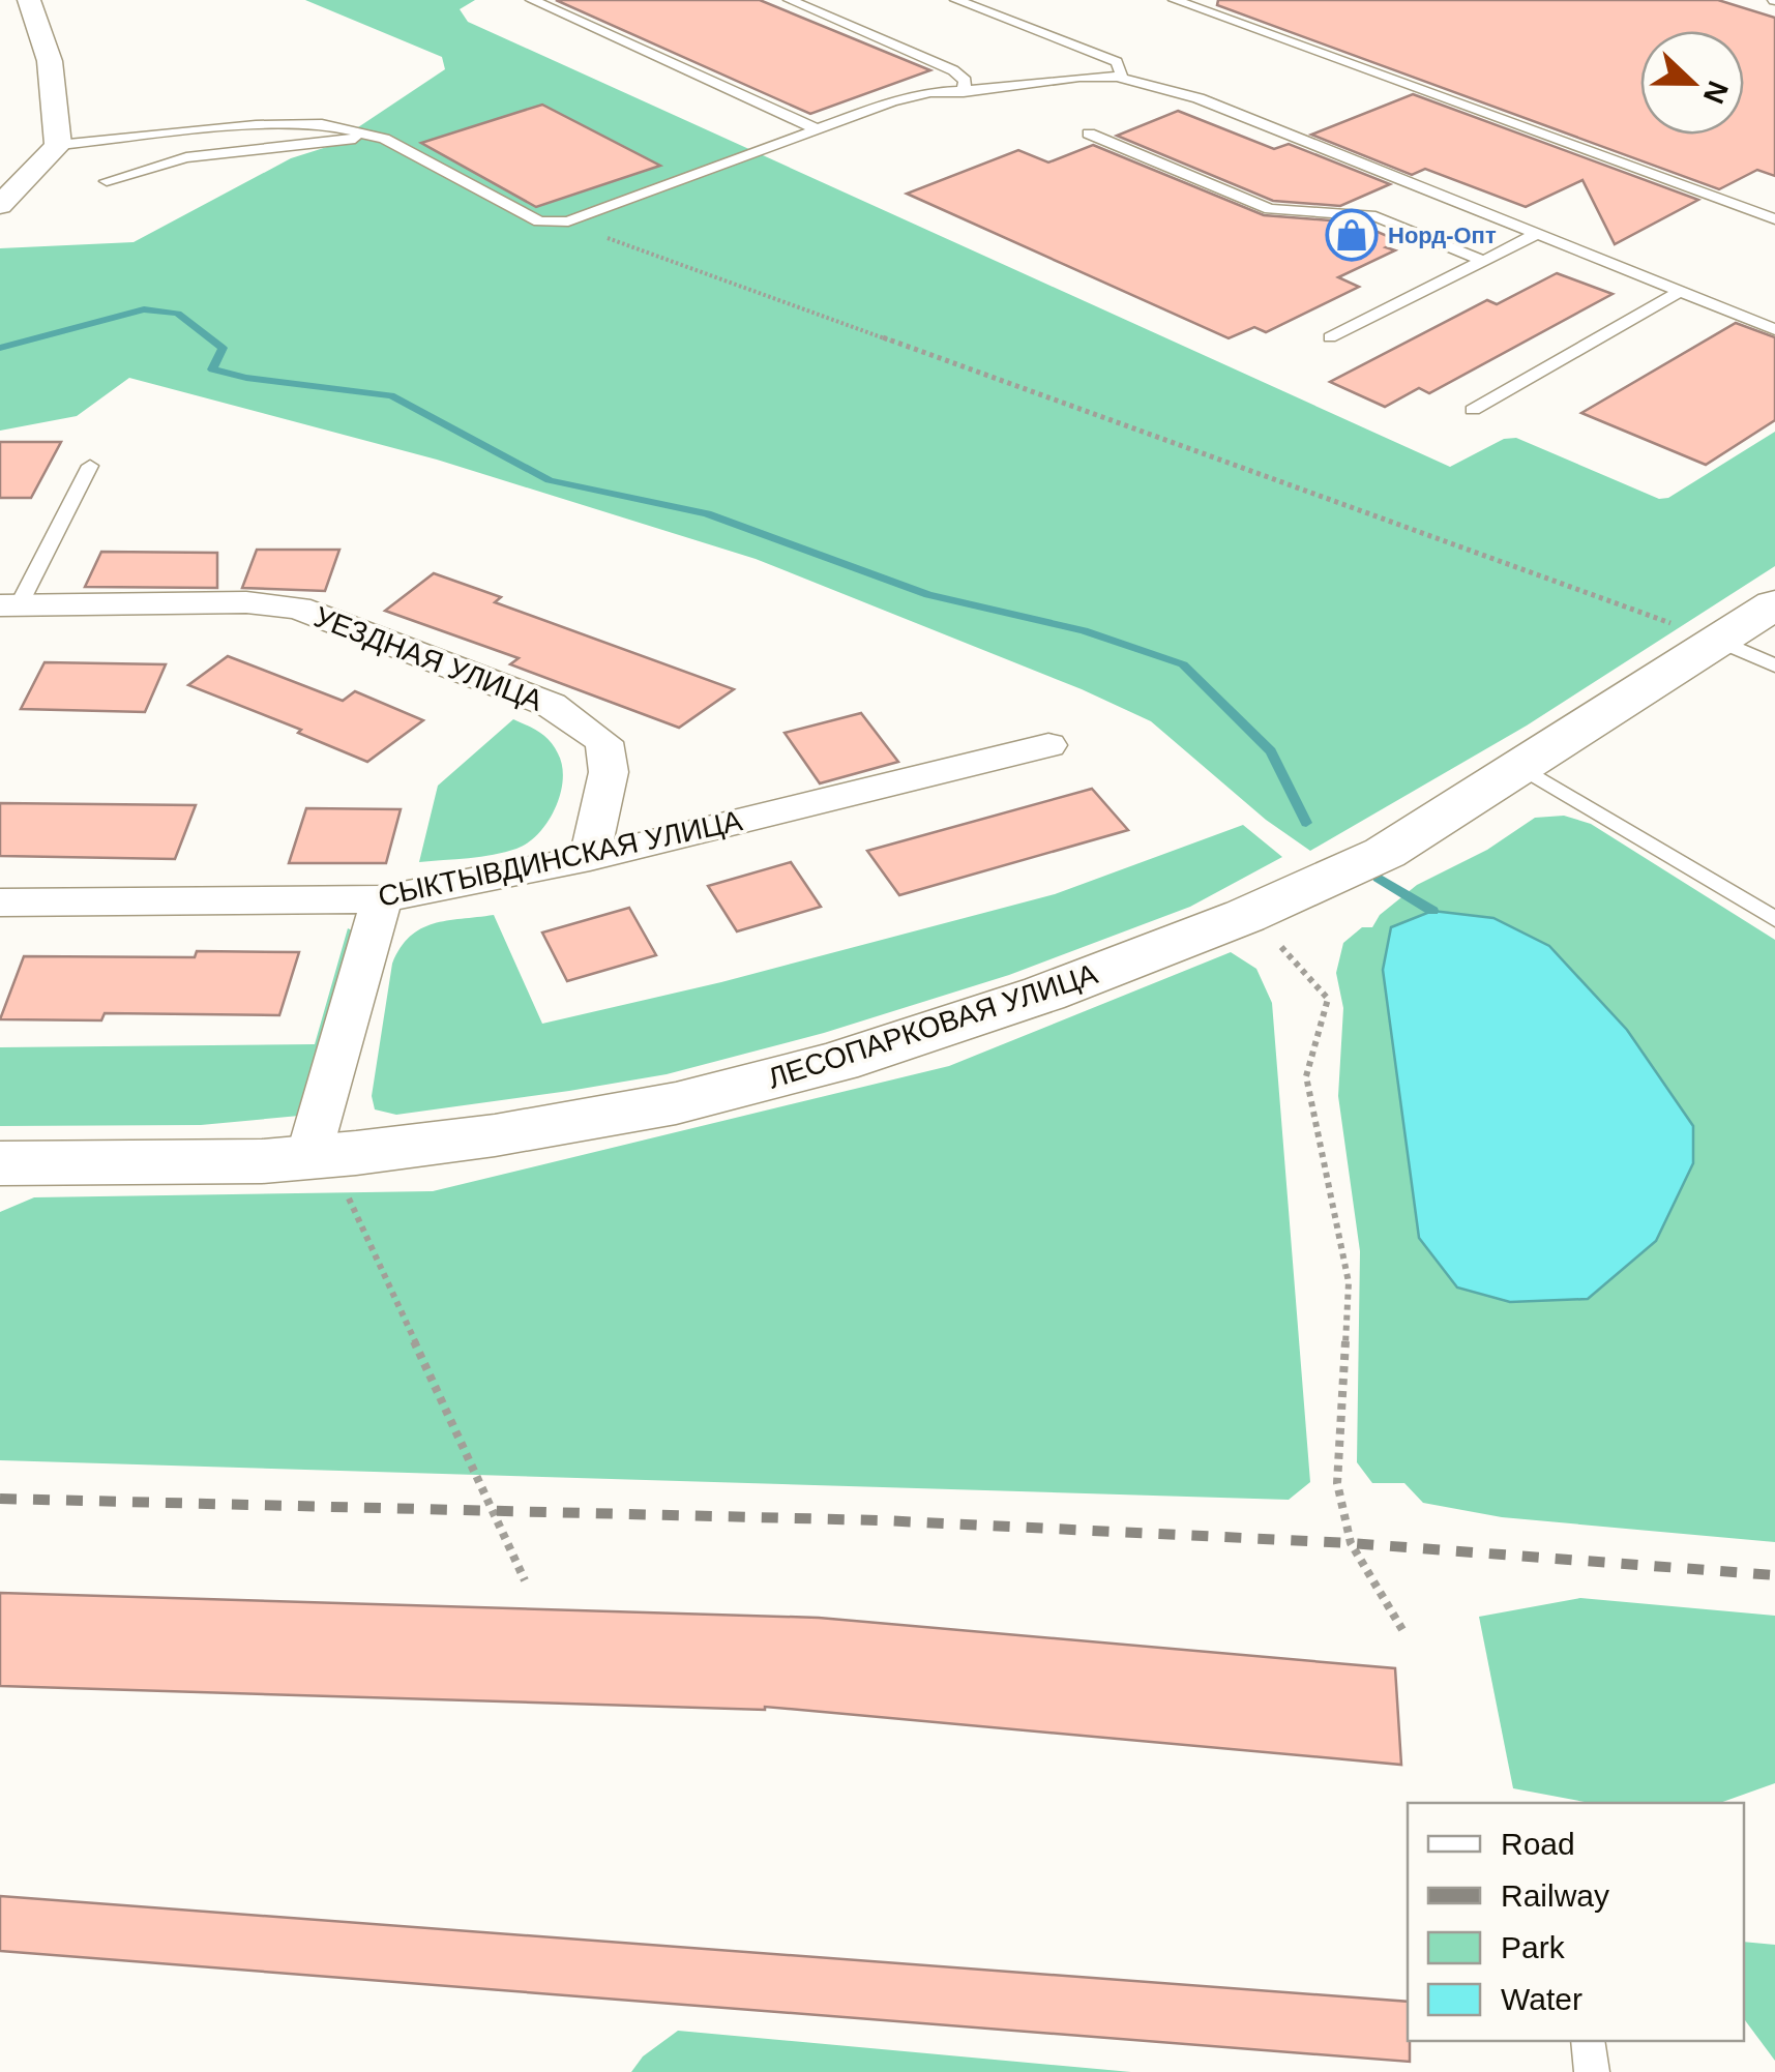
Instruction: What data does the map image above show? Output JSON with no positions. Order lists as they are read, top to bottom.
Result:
{
  "streets": {
    "street": ["УЕЗДНАЯ УЛИЦА", "СЫКТЫВДИНСКАЯ УЛИЦА", "ЛЕСОПАРКОВАЯ УЛИЦА"]
  },
  "crossings": [
    ["УЕЗДНАЯ УЛИЦА", "СЫКТЫВДИНСКАЯ УЛИЦА"]
  ],
  "places": {
    "shop": ["Норд-Опт"]
  },
  "legend": [
    "Road",
    "Railway",
    "Park",
    "Water"
  ],
  "north": "right"
}
